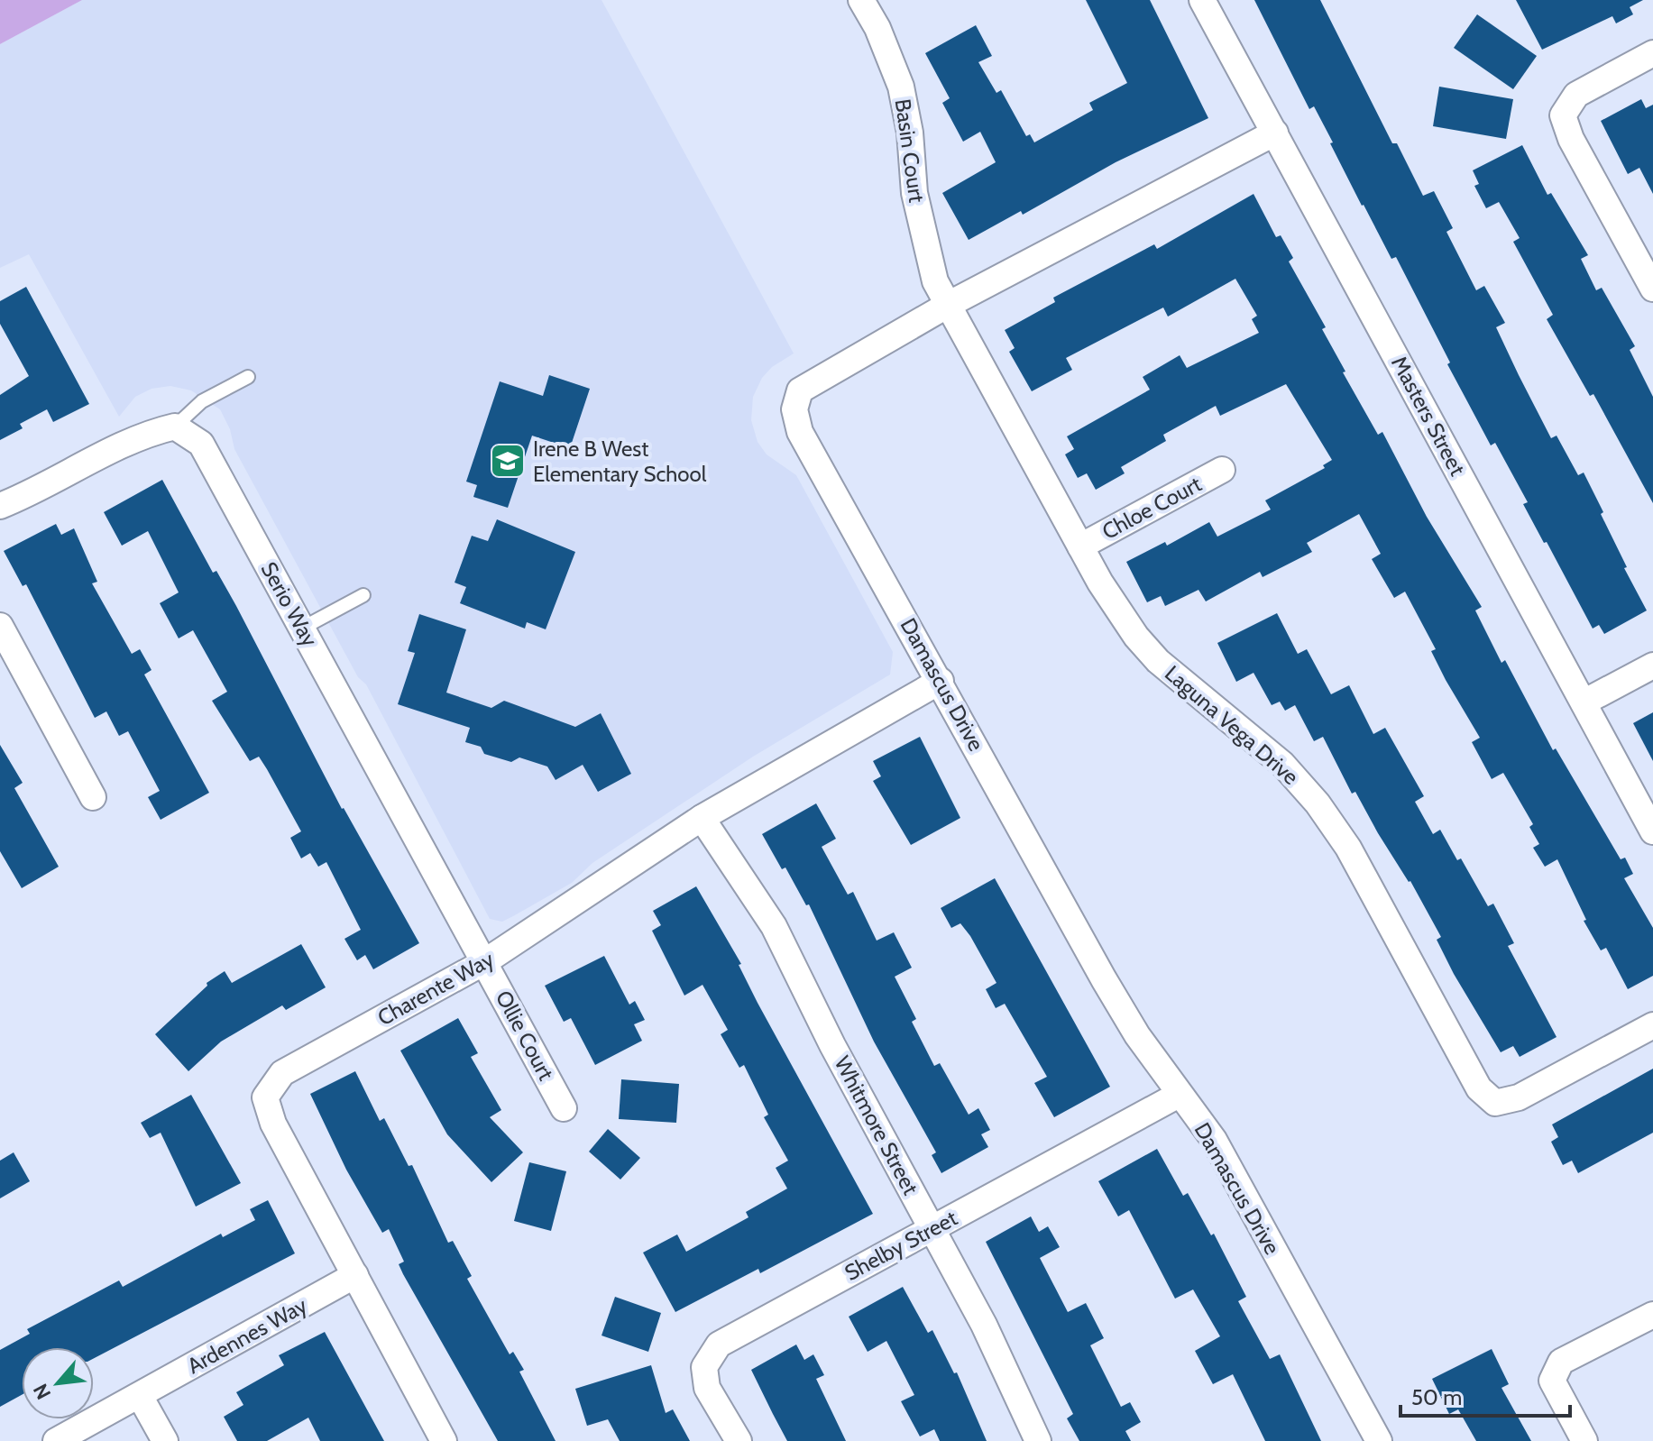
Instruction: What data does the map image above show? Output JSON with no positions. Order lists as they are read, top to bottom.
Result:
{
  "streets": {
    "street": [
      "Basin Court",
      "Masters Street",
      "Chloe Court",
      "Serio Way",
      "Damascus Drive",
      "Laguna Vega Drive",
      "Charente Way",
      "Ollie Court",
      "Whitmore Street",
      "Shelby Street",
      "Ardennes Way"
    ]
  },
  "crossings": [
    ["Basin Court", "Damascus Drive"],
    ["Basin Court", "Laguna Vega Drive"],
    ["Masters Street", "Damascus Drive"],
    ["Chloe Court", "Laguna Vega Drive"],
    ["Serio Way", "Charente Way"],
    ["Serio Way", "Ollie Court"],
    ["Damascus Drive", "Laguna Vega Drive"],
    ["Damascus Drive", "Charente Way"],
    ["Damascus Drive", "Shelby Street"],
    ["Charente Way", "Ollie Court"],
    ["Charente Way", "Whitmore Street"],
    ["Charente Way", "Ardennes Way"],
    ["Whitmore Street", "Shelby Street"]
  ],
  "places": {
    "school or university": ["Irene B West Elementary School"]
  },
  "scale_bar": "50 m",
  "north": "bottom left"
}
